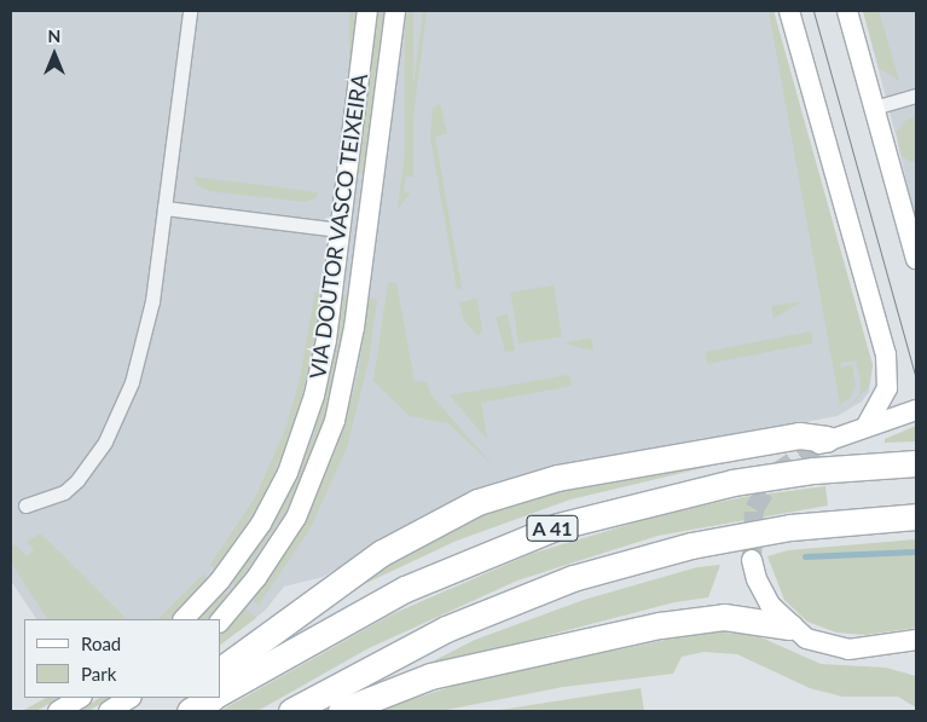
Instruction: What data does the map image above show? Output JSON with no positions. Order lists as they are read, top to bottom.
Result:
{
  "streets": {
    "highway": ["A 41"],
    "main road": ["VIA DOUTOR VASCO TEIXEIRA"]
  },
  "legend": ["Road", "Park"],
  "north": "top"
}
